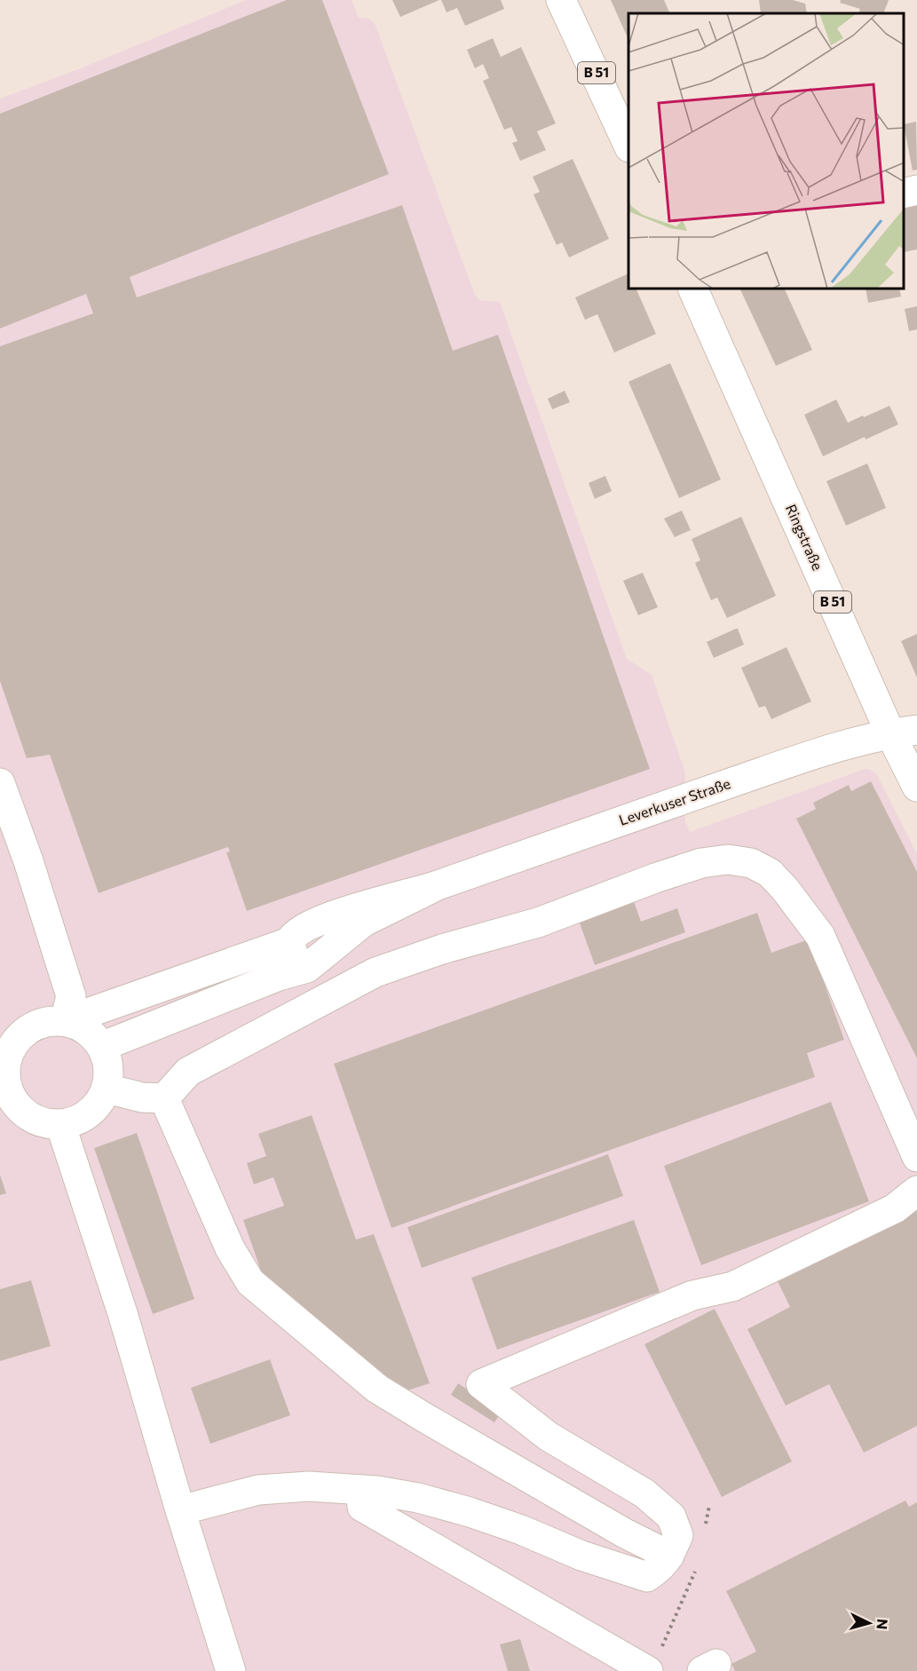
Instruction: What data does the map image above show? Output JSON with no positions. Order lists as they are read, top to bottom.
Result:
{
  "streets": {
    "main road": ["B 51", "Ringstraße", "Leverkuser Straße"]
  },
  "crossings": [
    ["Ringstraße", "Leverkuser Straße"]
  ],
  "north": "right"
}
